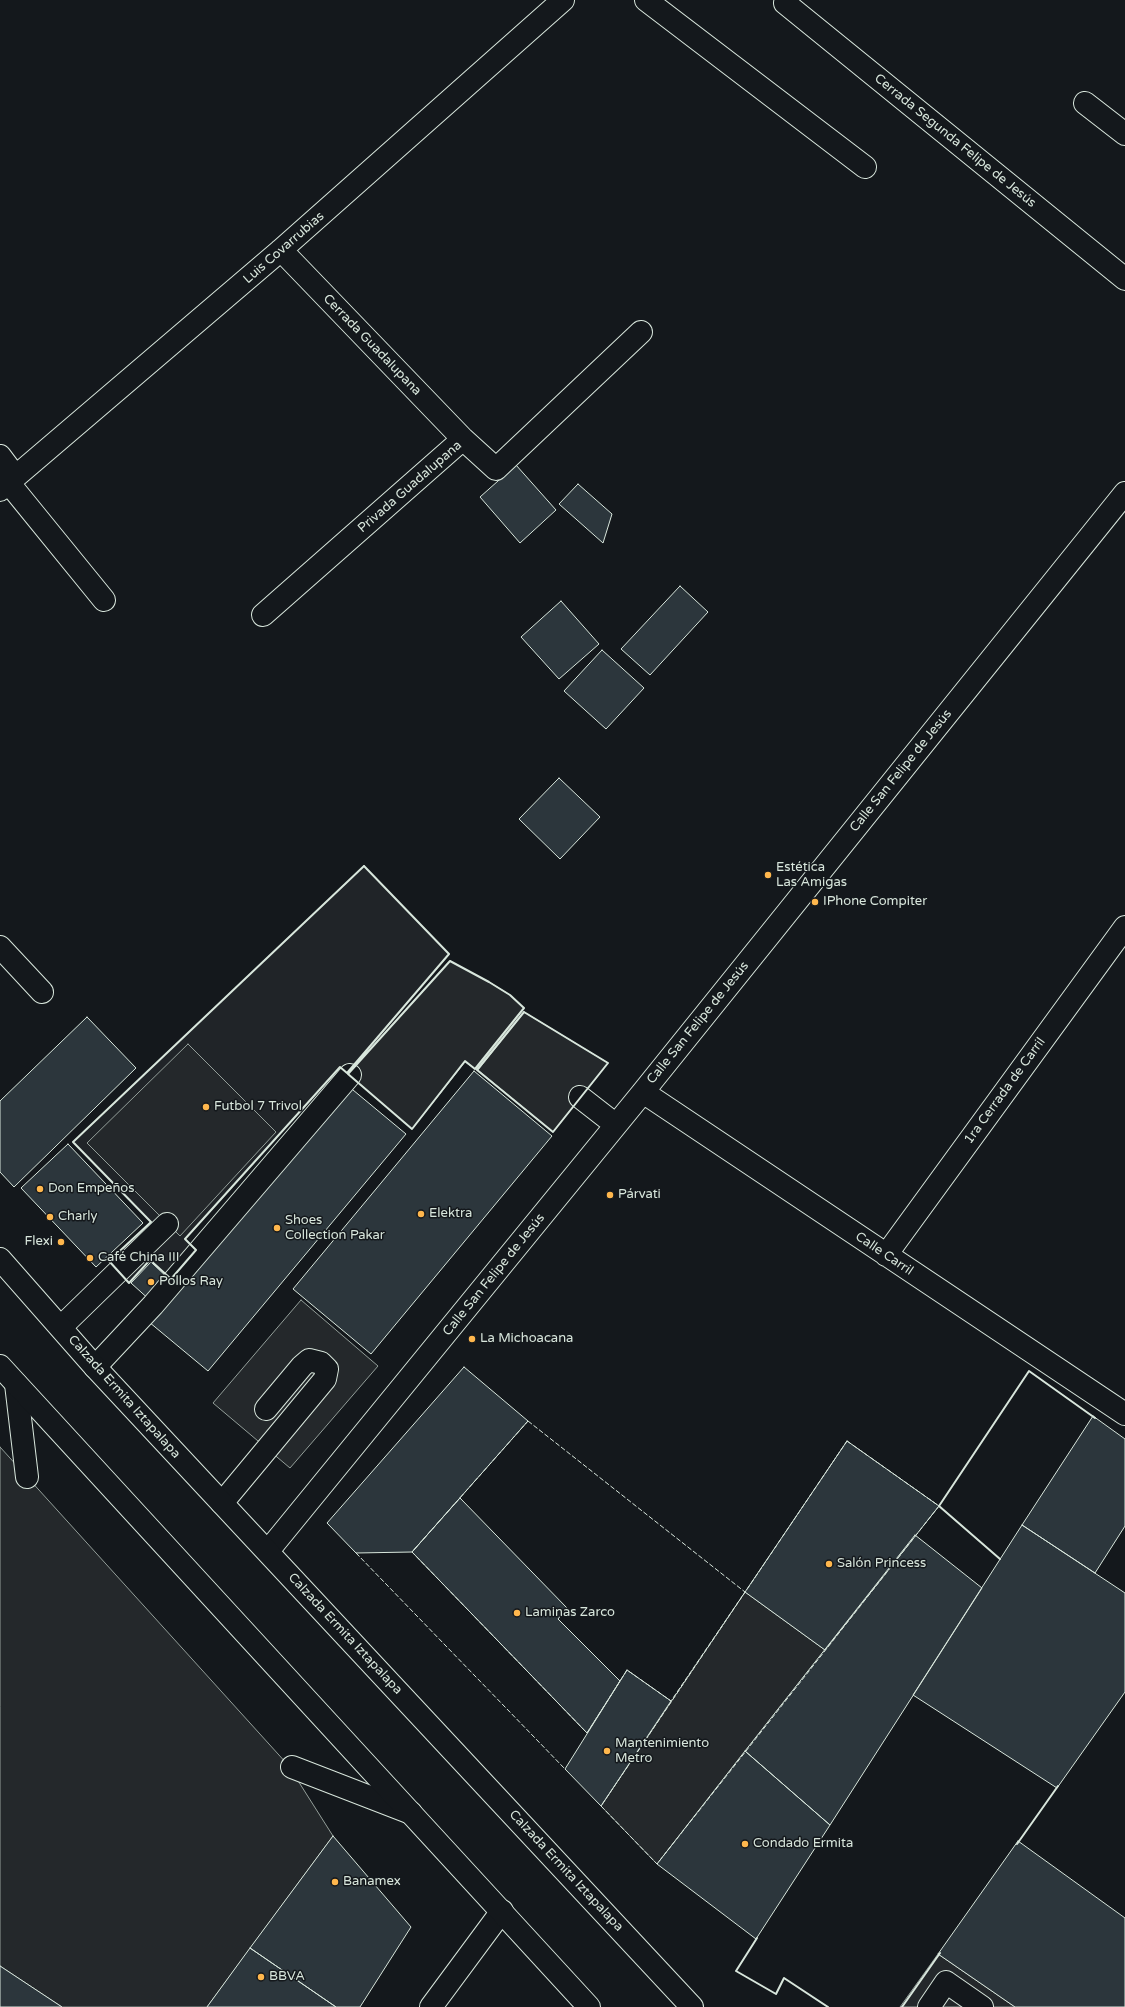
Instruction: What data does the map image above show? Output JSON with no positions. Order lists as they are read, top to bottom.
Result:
{
  "streets": {
    "street": [
      "Cerrada Segunda Felipe de Jesús",
      "Luis Covarrubias",
      "Cerrada Guadalupana",
      "Privada Guadalupana",
      "Calle San Felipe de Jesús",
      "1ra Cerrada de Carril",
      "Calle Carril",
      "Calzada Ermita Iztapalapa"
    ]
  },
  "crossings": [
    ["Luis Covarrubias", "Cerrada Guadalupana"],
    ["Cerrada Guadalupana", "Privada Guadalupana"],
    ["Calle San Felipe de Jesús", "Calle Carril"],
    ["Calle San Felipe de Jesús", "Calzada Ermita Iztapalapa"],
    ["1ra Cerrada de Carril", "Calle Carril"]
  ],
  "places": [
    "Estética Las Amigas",
    "IPhone Compiter",
    "Futbol 7 Trivol",
    "Don Empeños",
    "Párvati",
    "Elektra",
    "Charly",
    "Shoes Collection Pakar",
    "Flexi",
    "Café China III",
    "Pollos Ray",
    "La Michoacana",
    "Salón Princess",
    "Laminas Zarco",
    "Mantenimiento Metro",
    "Condado Ermita",
    "Banamex",
    "BBVA"
  ]
}
